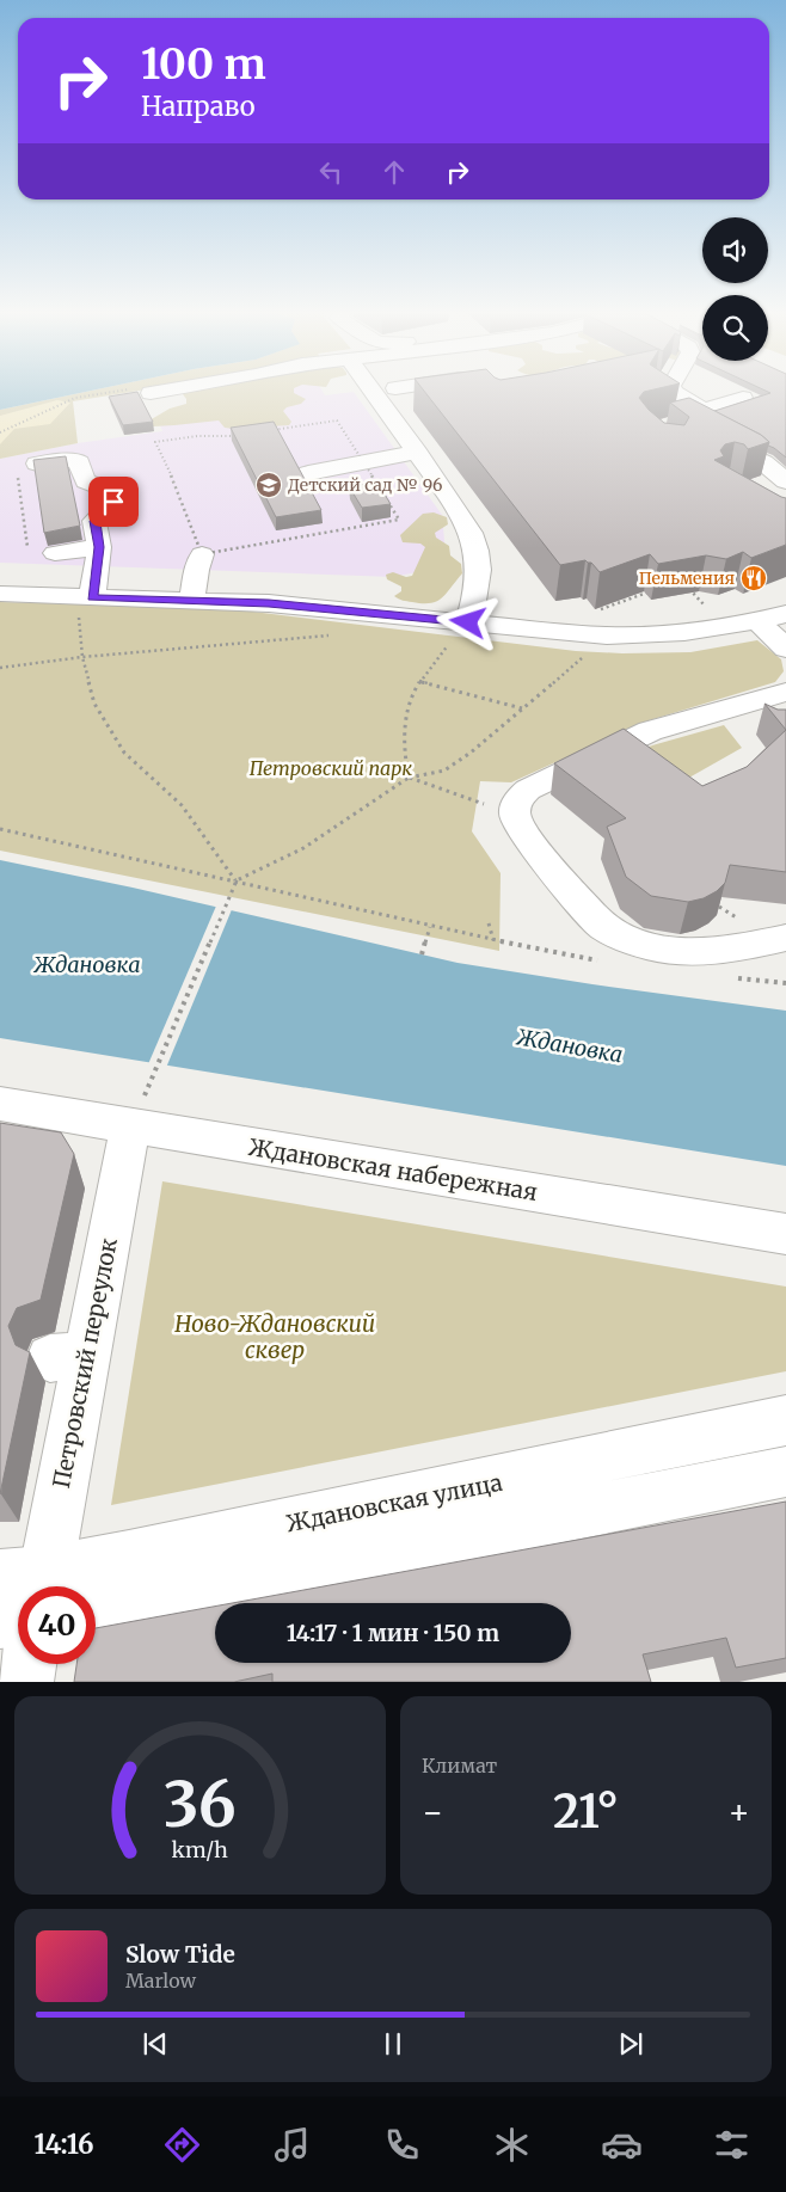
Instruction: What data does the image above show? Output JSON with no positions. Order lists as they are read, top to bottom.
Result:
{
  "streets": {
    "street": ["Ждановская набережная", "Петровский переулок", "Ждановская улица"]
  },
  "crossings": [
    ["Ждановская набережная", "Петровский переулок"]
  ],
  "water": ["Ждановка"],
  "parks": ["Петровский парк", "Ново-Ждановский сквер"],
  "places": {
    "school or university": ["Детский сад № 96"],
    "restaurant": ["Пельмения"]
  },
  "page": {
    "turn": ["100 m", "Направо"],
    "limit": "40",
    "trip": "14:17 · 1 мин · 150 m",
    "tile": "Климат",
    "heat": ["−", "21°", "+"],
    "song": ["Slow Tide", "Marlow"],
    "tabs": "14:16",
    "gauge": ["36", "km/h"]
  }
}
